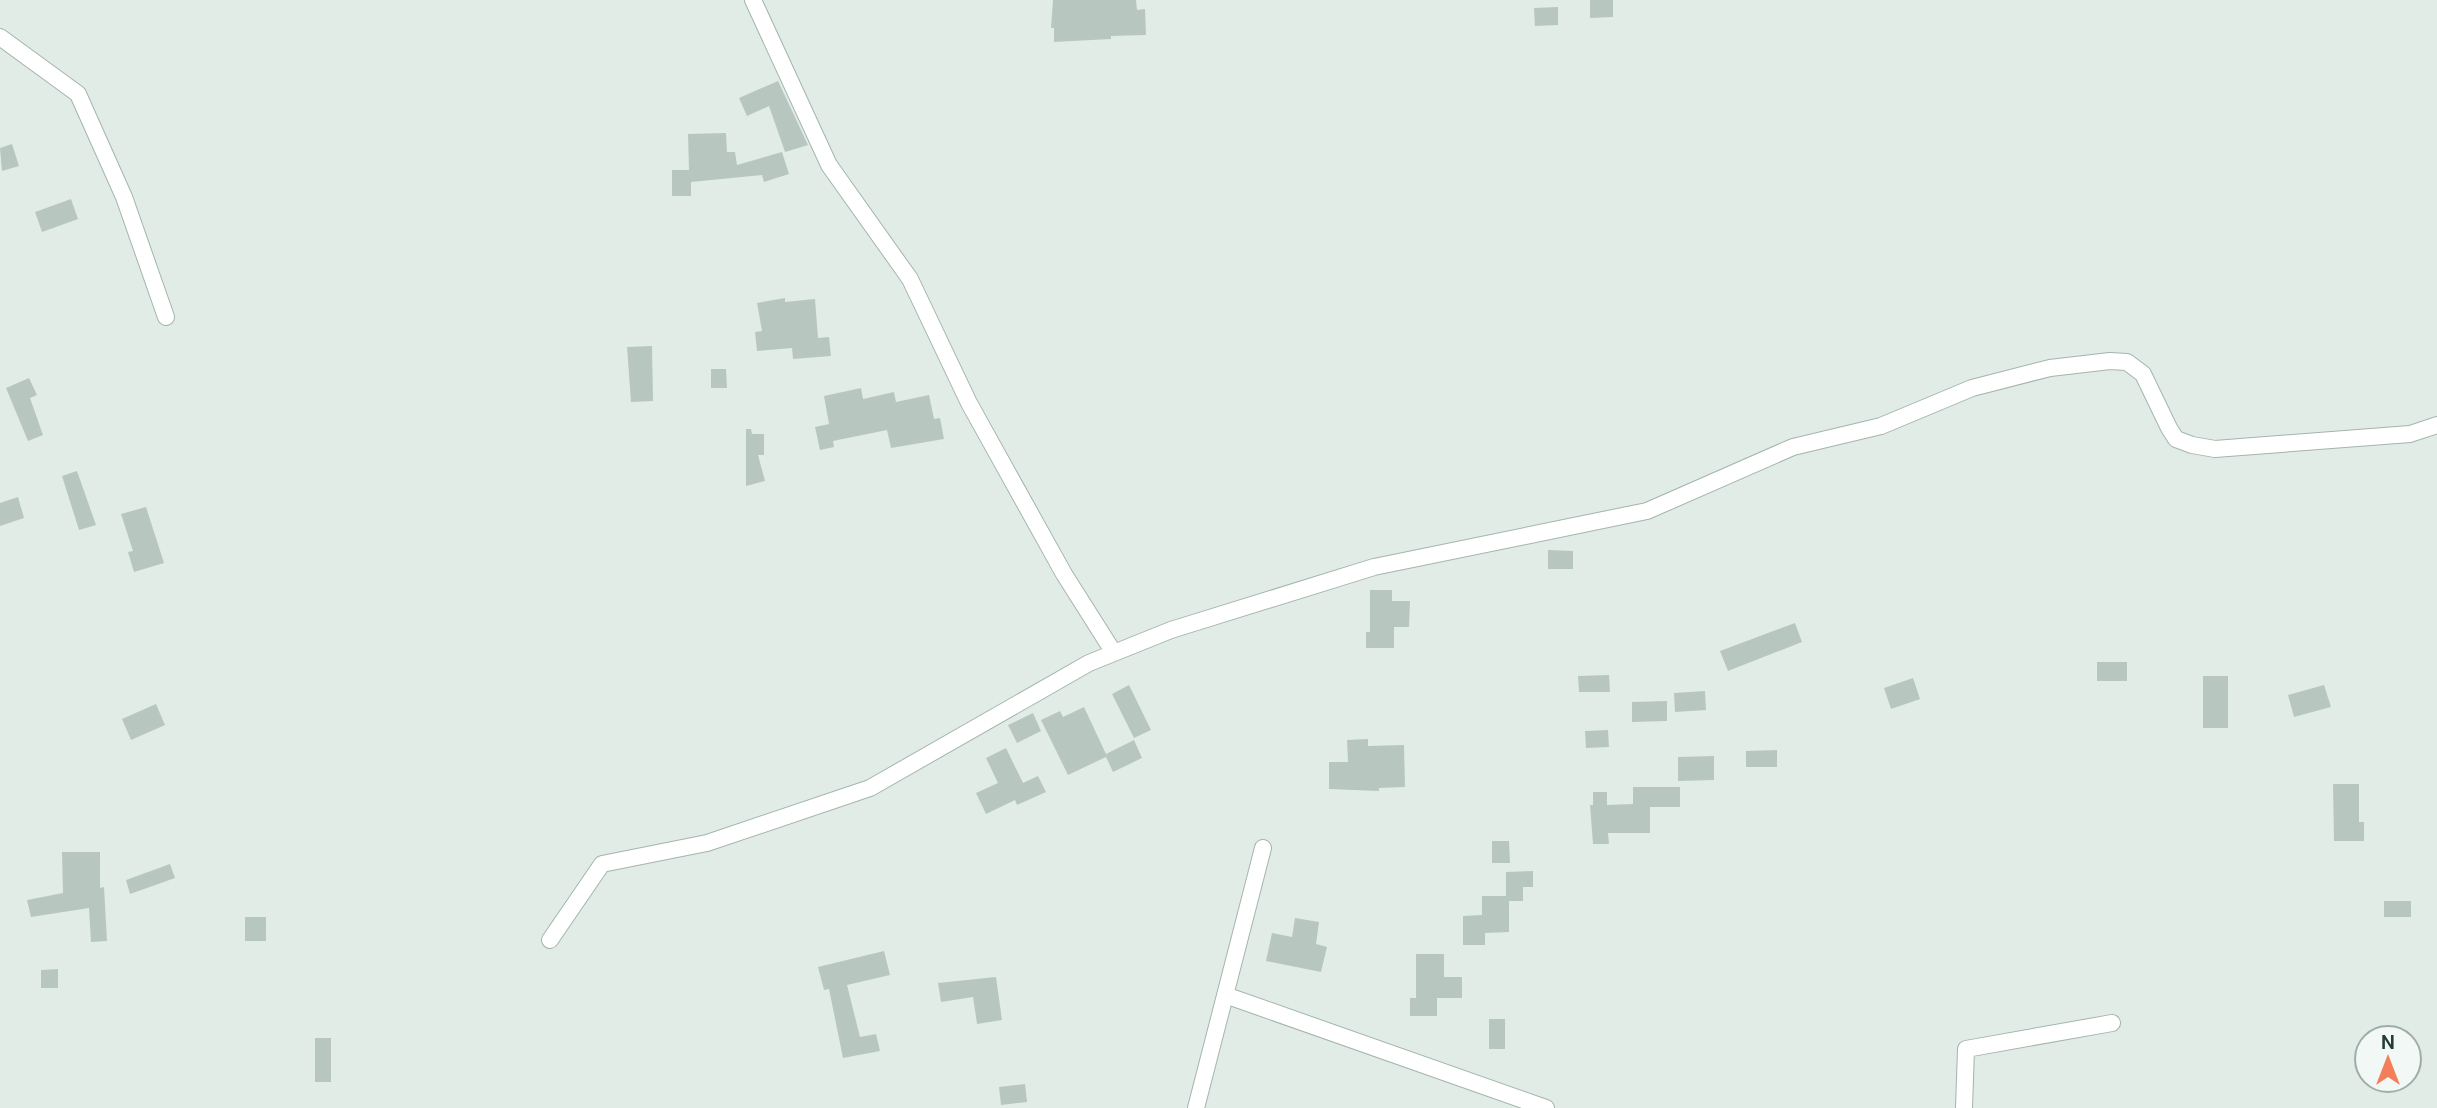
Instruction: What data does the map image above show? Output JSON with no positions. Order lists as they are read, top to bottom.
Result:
{
  "north": "top"
}
